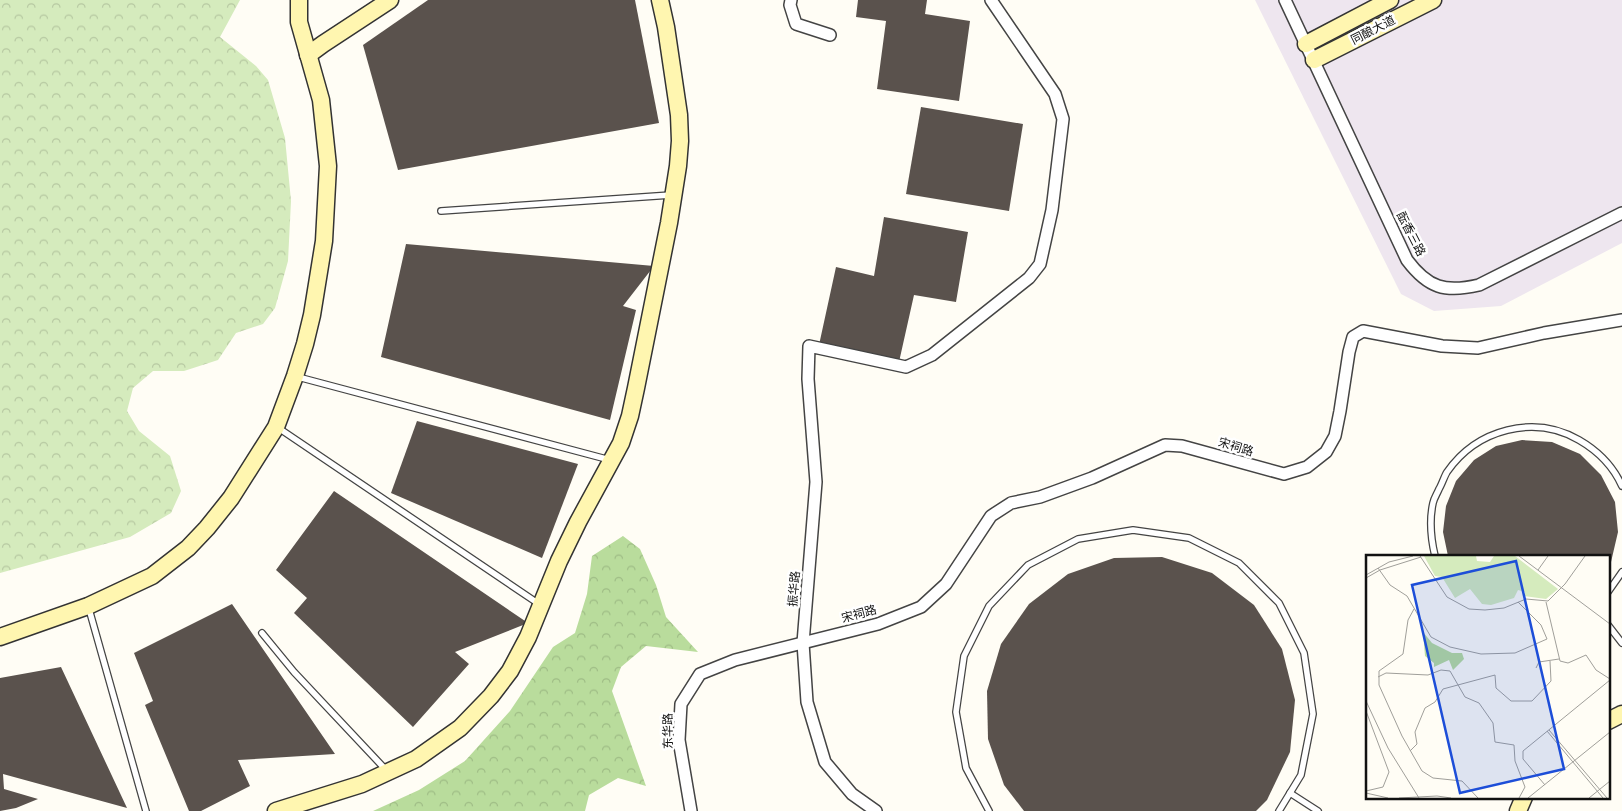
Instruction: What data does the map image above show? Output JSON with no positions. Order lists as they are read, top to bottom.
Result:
{
  "streets": {
    "street": [
      "同酿大道",
      "酝香三路",
      "宋祠路",
      "振华路",
      "东华路"
    ]
  },
  "crossings": [
    ["同酿大道", "酝香三路"],
    ["宋祠路", "振华路"],
    ["宋祠路", "东华路"],
    ["振华路", "东华路"]
  ]
}
